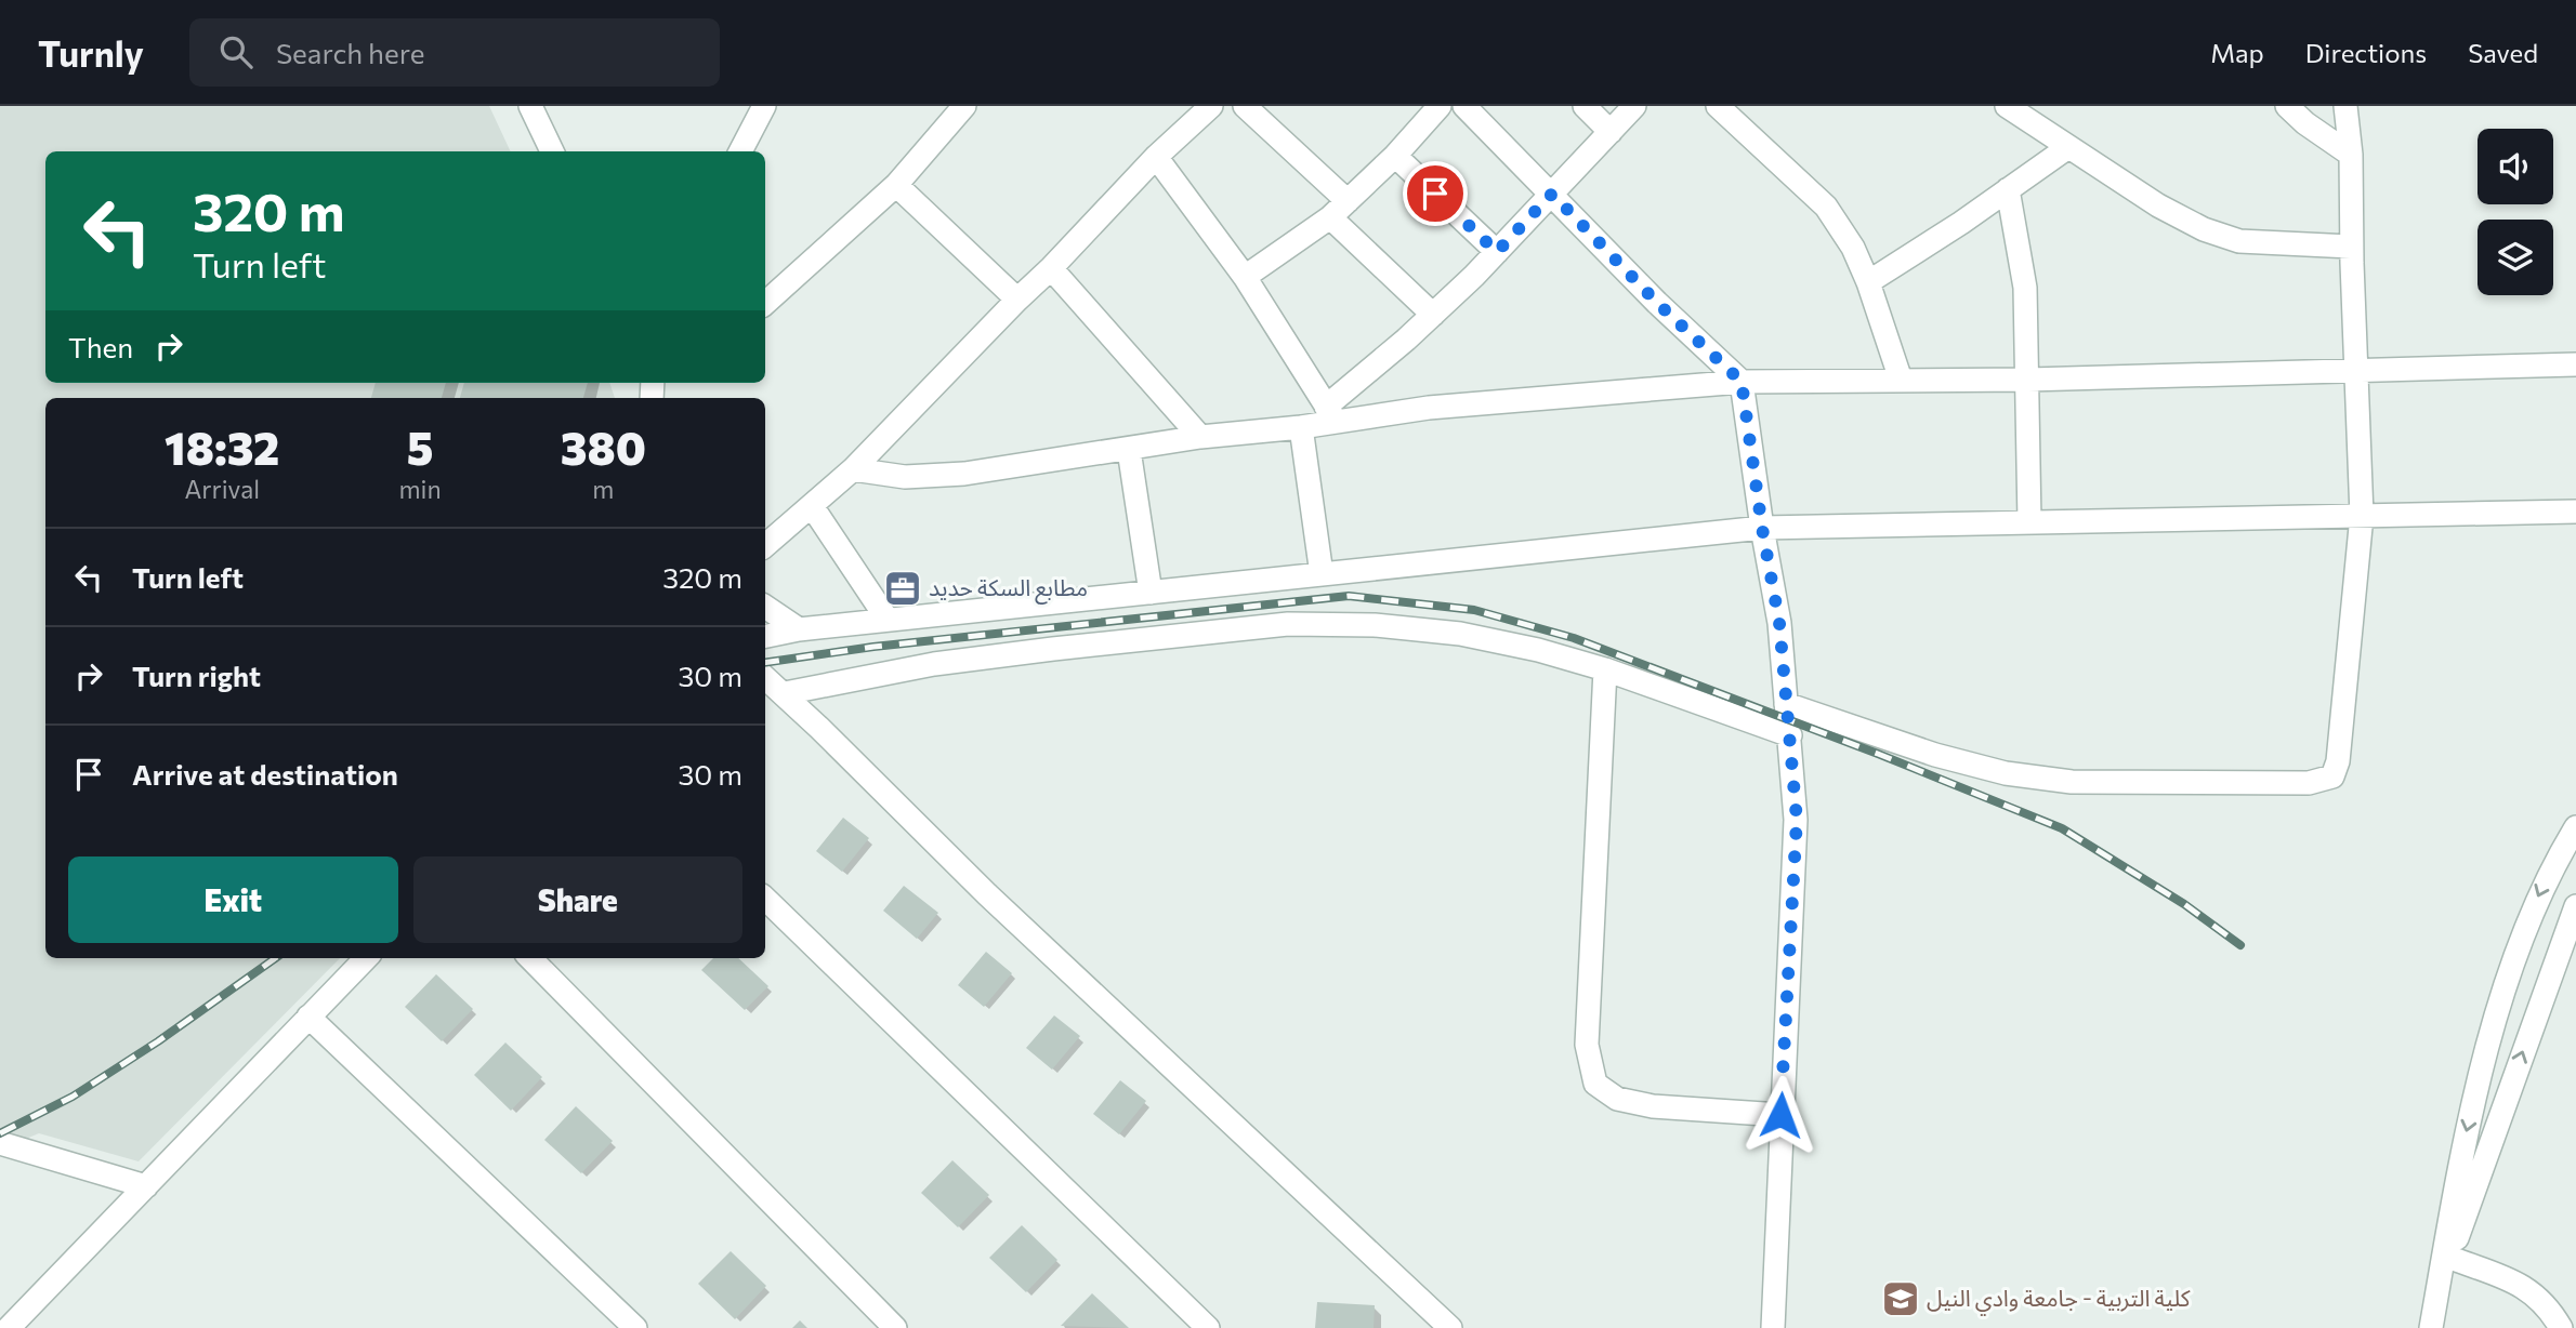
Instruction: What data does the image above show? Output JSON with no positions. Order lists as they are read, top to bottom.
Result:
{
  "places": {
    "office": ["مطابع السكة حديد"],
    "school or university": ["كلية التربية - جامعة وادي النيل"]
  },
  "page": {
    "header": "Turnly",
    "search": "Search here",
    "nav": ["Map", "Directions", "Saved"],
    "turn": ["320 m", "Turn left"],
    "then": "Then",
    "eta": [
      "18:32",
      "Arrival",
      "5",
      "min",
      "380",
      "m"
    ],
    "list": [
      {
        "name": "Turn left",
        "value": "320 m"
      },
      {
        "name": "Turn right",
        "value": "30 m"
      },
      {
        "name": "Arrive at destination",
        "value": "30 m"
      }
    ],
    "buttons": ["Exit", "Share"]
  }
}
